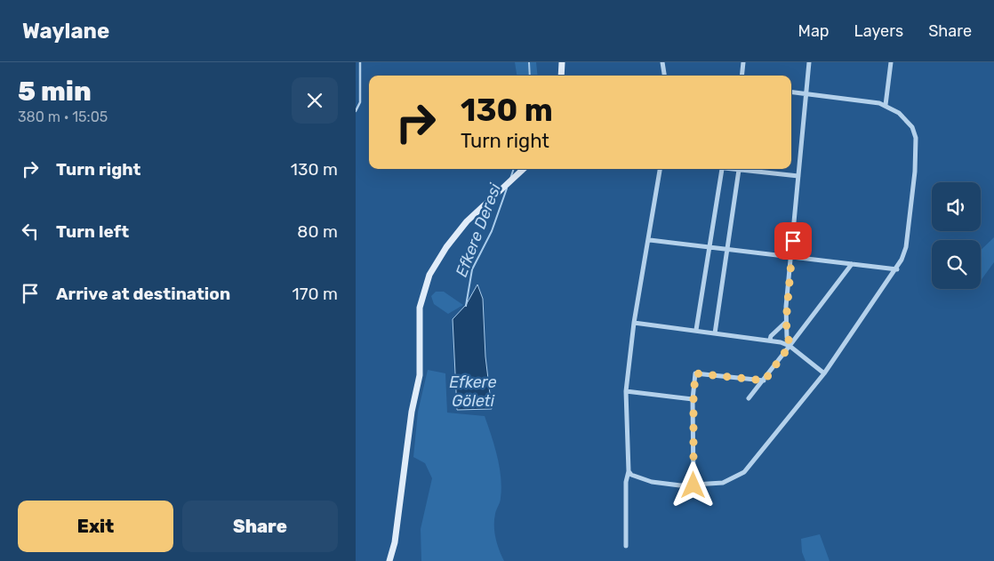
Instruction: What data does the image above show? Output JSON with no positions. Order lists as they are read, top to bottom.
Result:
{
  "water": ["Efkere Deresi", "Efkere Göleti"],
  "page": {
    "header": "Waylane",
    "nav": ["Map", "Layers", "Share"],
    "heading": ["5 min", "380 m · 15:05"],
    "turn": ["130 m", "Turn right"],
    "list": [
      {
        "name": "Turn right",
        "value": "130 m"
      },
      {
        "name": "Turn left",
        "value": "80 m"
      },
      {
        "name": "Arrive at destination",
        "value": "170 m"
      }
    ],
    "buttons": ["Exit", "Share"]
  }
}
